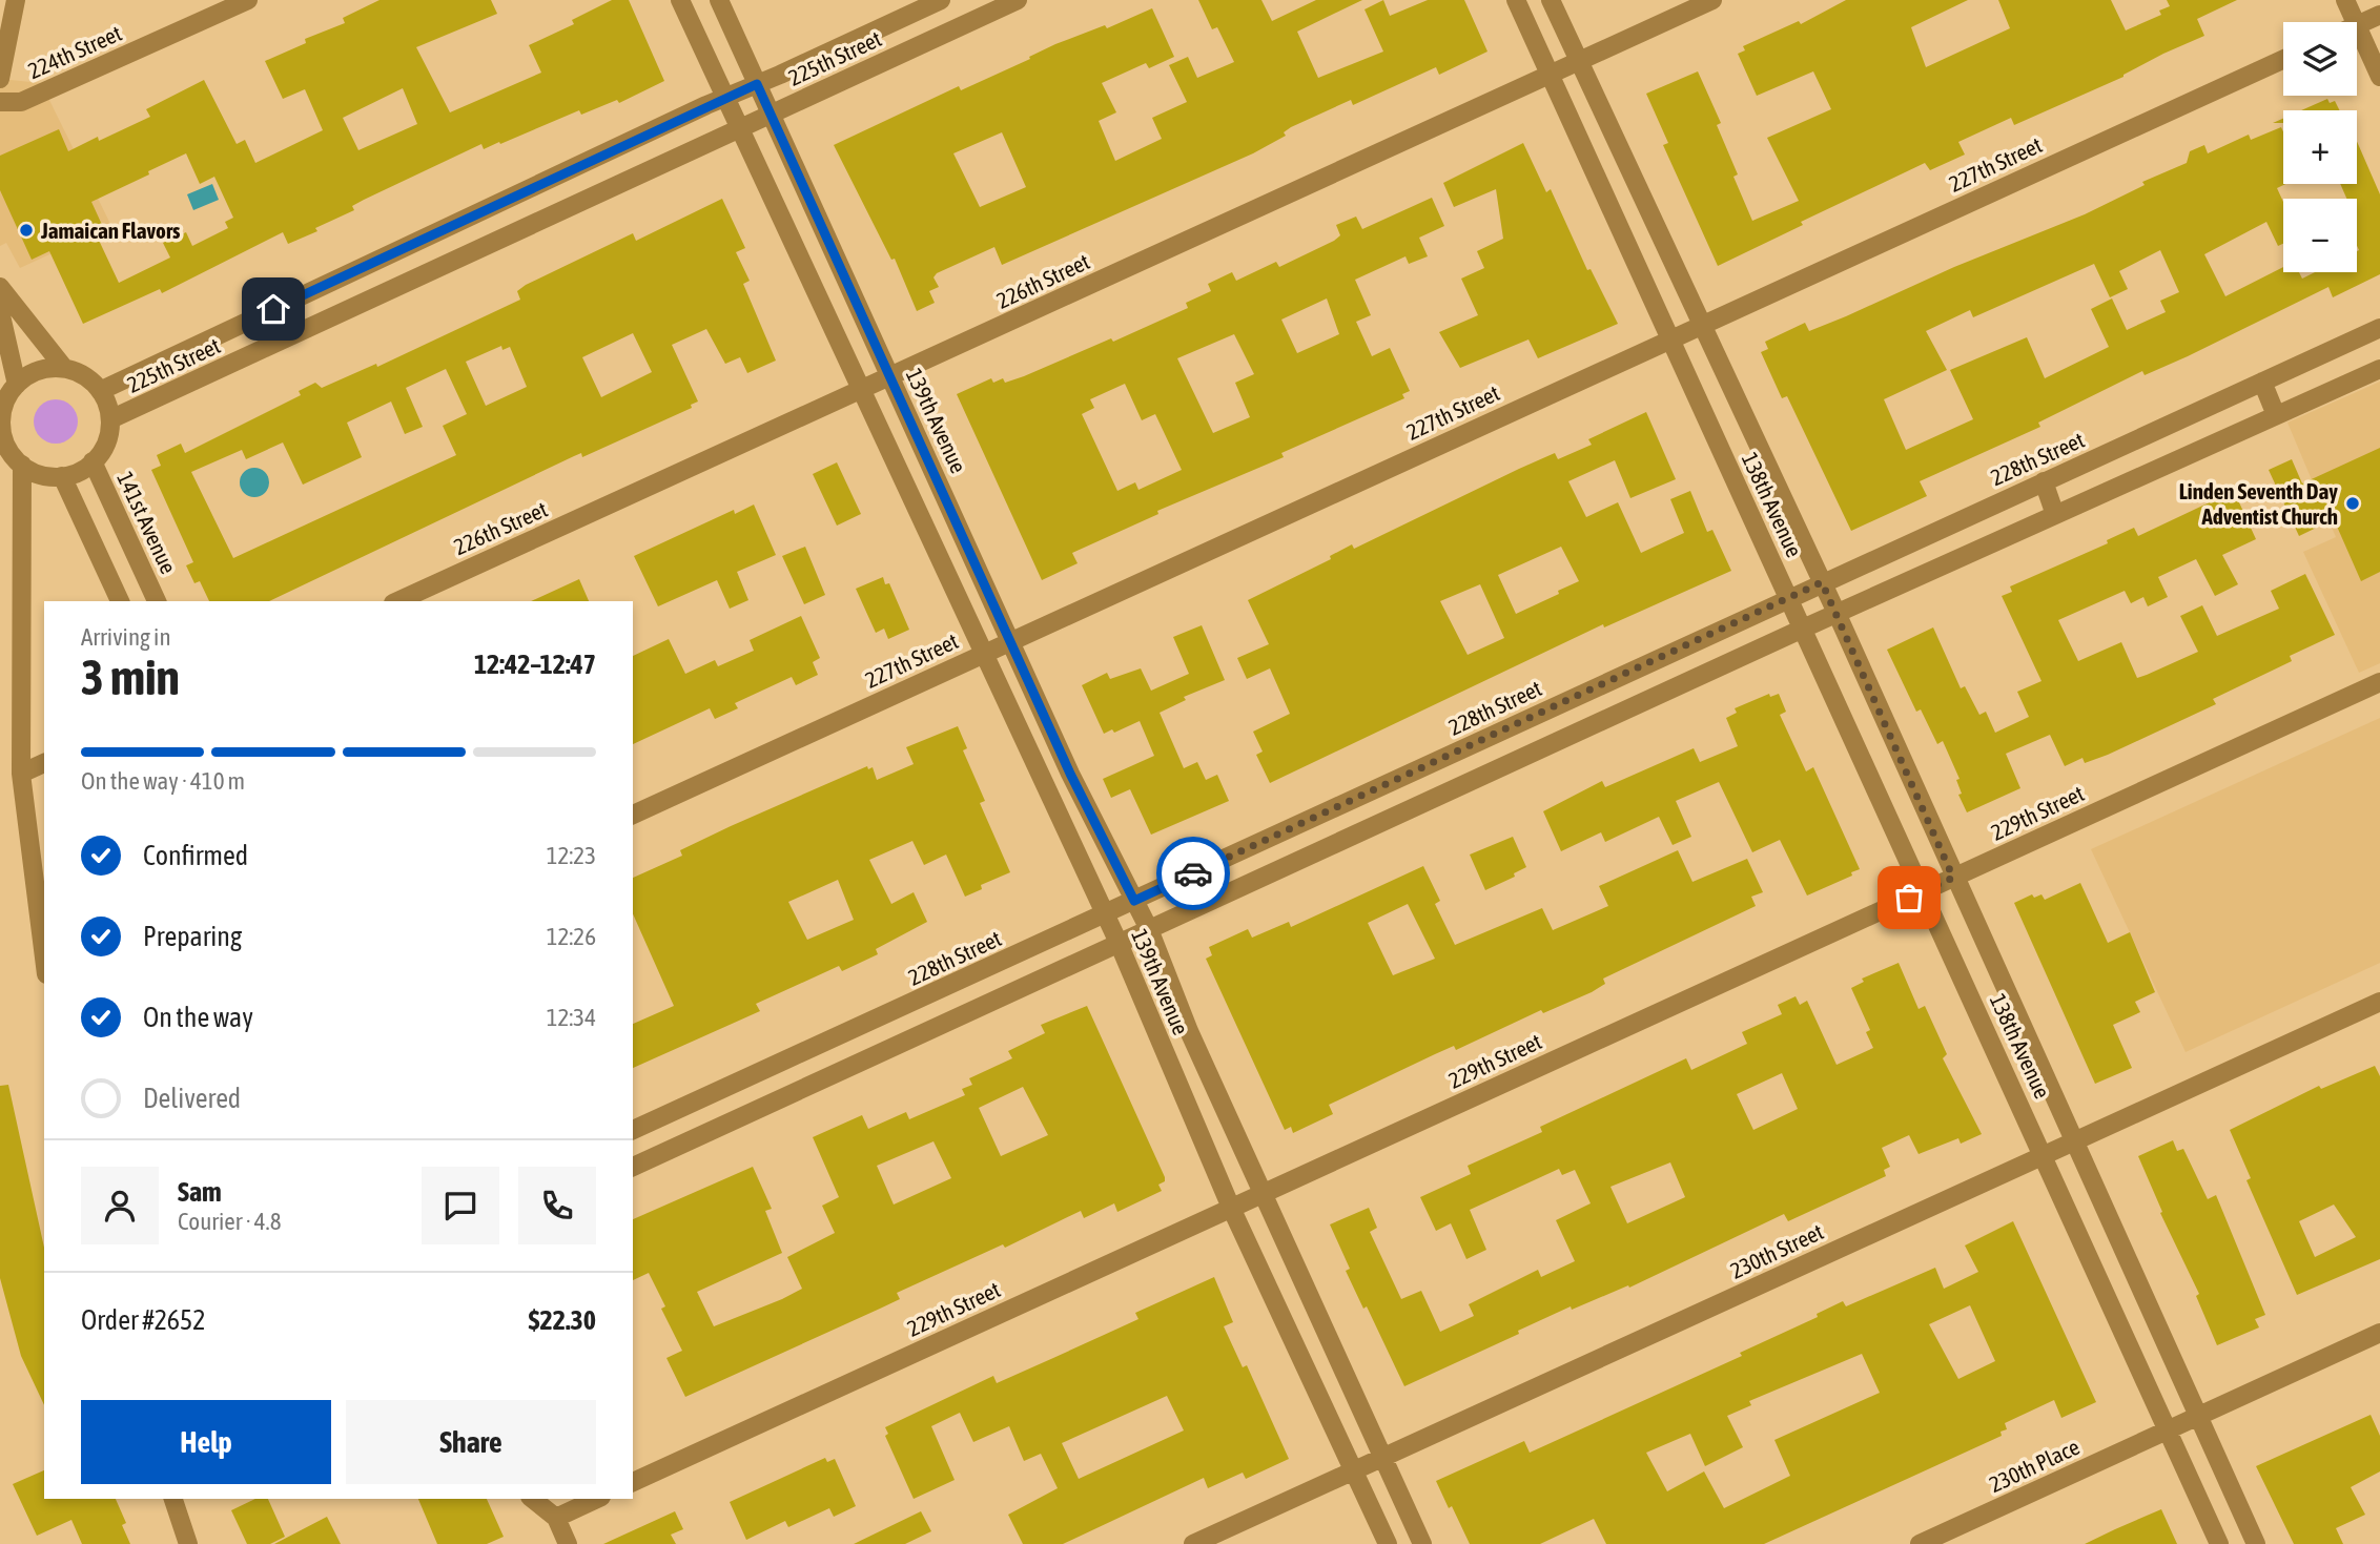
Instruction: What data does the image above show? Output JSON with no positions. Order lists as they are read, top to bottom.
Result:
{
  "streets": {
    "street": [
      "224th Street",
      "225th Street",
      "227th Street",
      "226th Street",
      "139th Avenue",
      "228th Street",
      "138th Avenue",
      "141st Avenue",
      "229th Street",
      "230th Street",
      "230th Place"
    ]
  },
  "crossings": [
    ["225th Street", "139th Avenue"],
    ["225th Street", "141st Avenue"],
    ["227th Street", "139th Avenue"],
    ["227th Street", "138th Avenue"],
    ["226th Street", "139th Avenue"],
    ["226th Street", "138th Avenue"],
    ["139th Avenue", "228th Street"],
    ["139th Avenue", "229th Street"],
    ["139th Avenue", "230th Street"],
    ["228th Street", "138th Avenue"],
    ["138th Avenue", "229th Street"],
    ["138th Avenue", "230th Street"],
    ["138th Avenue", "230th Place"]
  ],
  "places": ["Jamaican Flavors", "Linden Seventh Day Adventist Church"],
  "page": {
    "map_buttons": ["+", "−"],
    "heading": ["3 min", "Arriving in", "12:42–12:47"],
    "panel": [
      "Sam",
      "Courier · 4.8",
      "Order #2652",
      "$22.30"
    ],
    "bar": "On the way · 410 m",
    "list": [
      ["Confirmed", "12:23"],
      ["Preparing", "12:26"],
      ["On the way", "12:34"],
      "Delivered"
    ],
    "buttons": ["Help", "Share"]
  }
}
